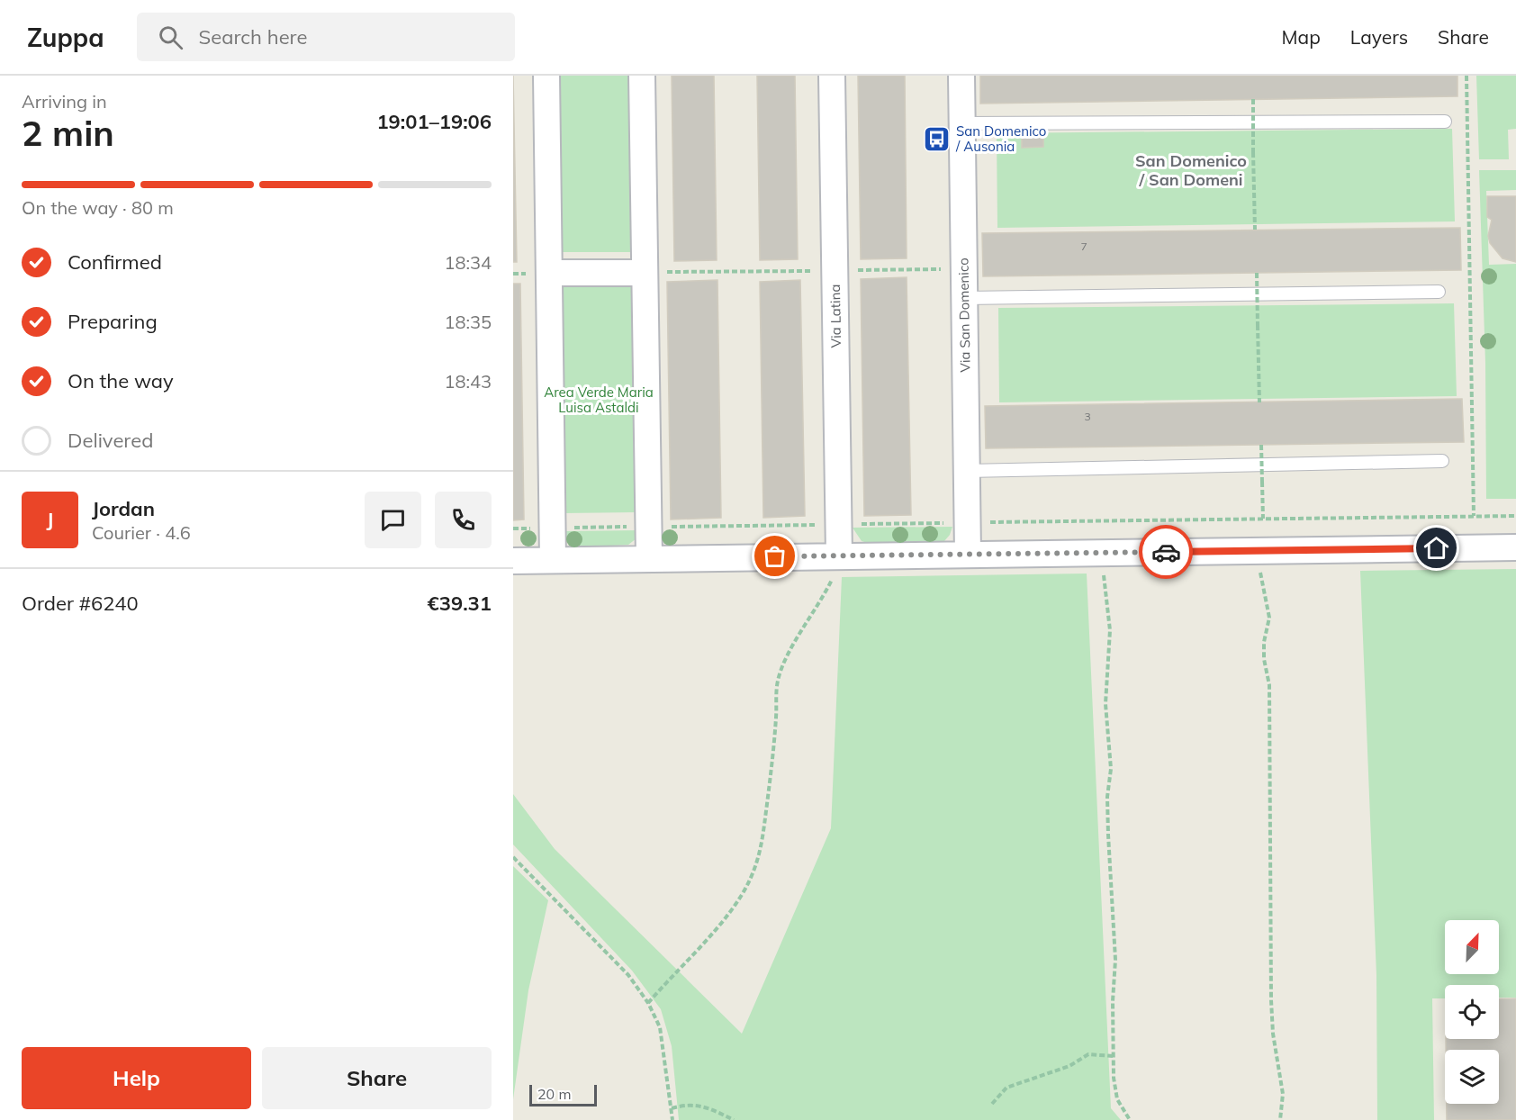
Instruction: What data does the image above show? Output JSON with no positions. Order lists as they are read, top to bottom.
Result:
{
  "streets": {
    "street": ["Via San Domenico", "Via Latina"]
  },
  "districts": ["San Domenico / San Domeni"],
  "parks": ["Area Verde Maria Luisa Astaldi"],
  "places": {
    "bus stop": ["San Domenico / Ausonia"]
  },
  "house_numbers": ["7", "3"],
  "scale_bar": "20 m",
  "north": "top right",
  "page": {
    "header": "Zuppa",
    "search": "Search here",
    "nav": ["Map", "Layers", "Share"],
    "heading": ["2 min", "Arriving in", "19:01–19:06"],
    "panel": [
      "Jordan",
      "Courier · 4.6",
      "Order #6240",
      "€39.31"
    ],
    "bar": "On the way · 80 m",
    "list": [
      ["Confirmed", "18:34"],
      ["Preparing", "18:35"],
      ["On the way", "18:43"],
      "Delivered"
    ],
    "round": "J",
    "buttons": ["Help", "Share"],
    "scale": "20 m"
  }
}
